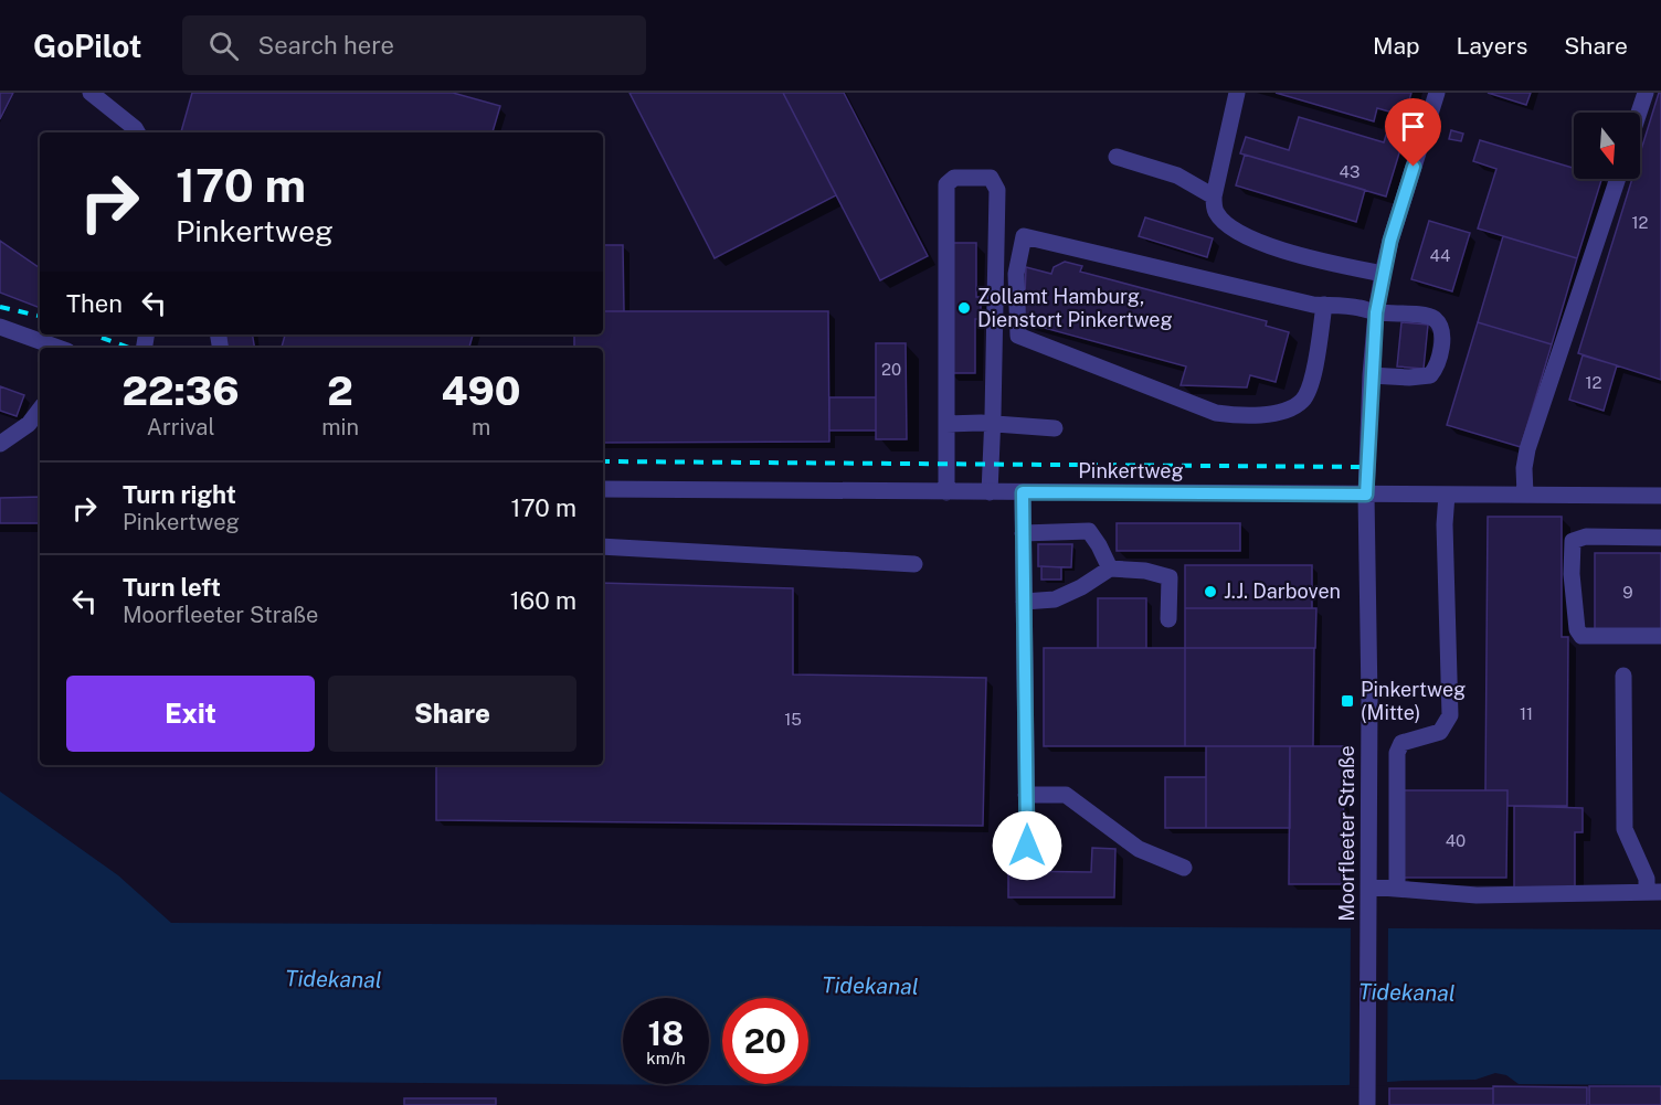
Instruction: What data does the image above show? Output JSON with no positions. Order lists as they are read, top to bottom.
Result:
{
  "streets": {
    "street": ["Pinkertweg", "Moorfleeter Straße"]
  },
  "crossings": [
    ["Pinkertweg", "Moorfleeter Straße"]
  ],
  "water": ["Tidekanal"],
  "places": {
    "other": ["Zollamt Hamburg, Dienstort Pinkertweg", "J.J. Darboven"],
    "transit": ["Pinkertweg (Mitte)"]
  },
  "house_numbers": [
    "43",
    "12",
    "44",
    "20",
    "12",
    "9",
    "11",
    "15",
    "40"
  ],
  "north": "bottom",
  "page": {
    "header": "GoPilot",
    "search": "Search here",
    "nav": ["Map", "Layers", "Share"],
    "turn": ["170 m", "Pinkertweg"],
    "then": "Then",
    "eta": [
      "22:36",
      "Arrival",
      "2",
      "min",
      "490",
      "m"
    ],
    "list": [
      {
        "name": "Turn right",
        "note": "Pinkertweg",
        "value": "170 m"
      },
      {
        "name": "Turn left",
        "note": "Moorfleeter Straße",
        "value": "160 m"
      }
    ],
    "buttons": ["Exit", "Share"],
    "speed": "18 km/h",
    "limit": "20"
  }
}
